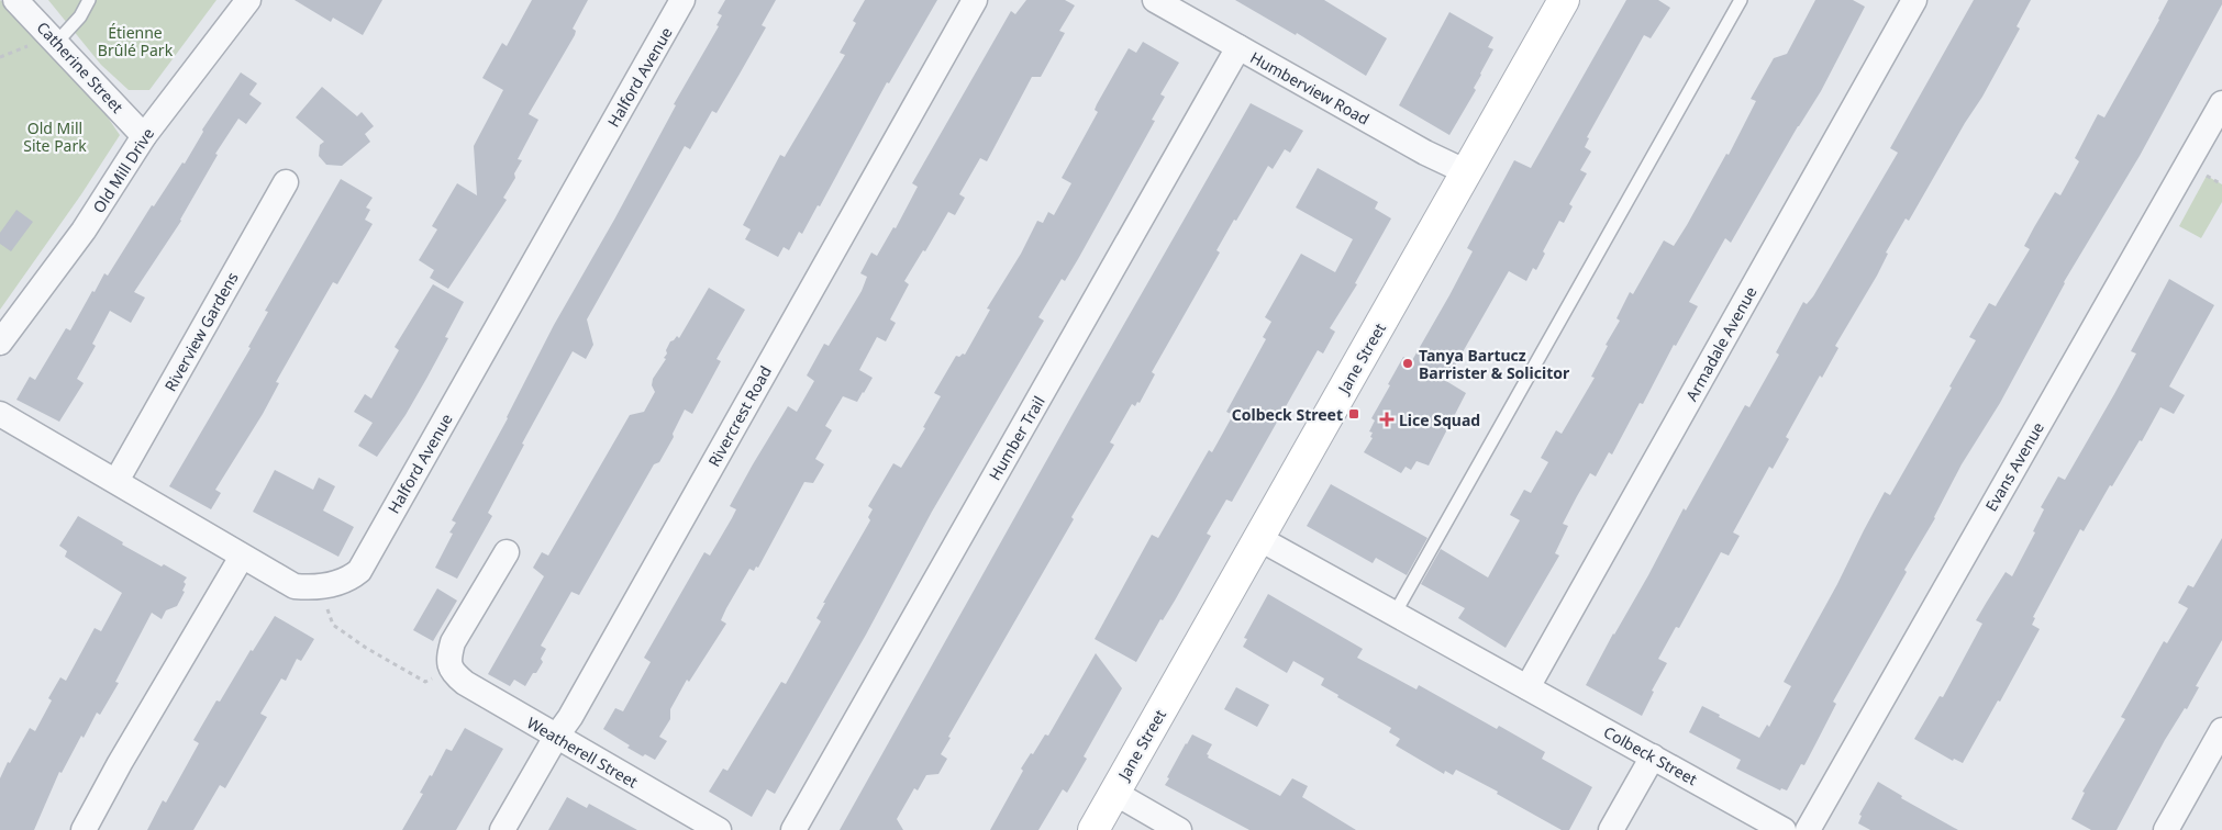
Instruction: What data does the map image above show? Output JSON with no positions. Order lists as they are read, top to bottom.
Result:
{
  "streets": {
    "main road": ["Jane Street"],
    "street": [
      "Catherine Street",
      "Halford Avenue",
      "Humberview Road",
      "Old Mill Drive",
      "Riverview Gardens",
      "Armadale Avenue",
      "Rivercrest Road",
      "Humber Trail",
      "Evans Avenue",
      "Weatherell Street",
      "Colbeck Street"
    ]
  },
  "crossings": [
    ["Catherine Street", "Old Mill Drive"],
    ["Halford Avenue", "Riverview Gardens"],
    ["Humberview Road", "Jane Street"],
    ["Humberview Road", "Humber Trail"],
    ["Armadale Avenue", "Colbeck Street"],
    ["Jane Street", "Colbeck Street"],
    ["Rivercrest Road", "Weatherell Street"]
  ],
  "parks": ["Étienne Brûlé Park", "Old Mill Site Park"],
  "places": {
    "other": ["Tanya Bartucz Barrister & Solicitor"],
    "transit": ["Colbeck Street"],
    "health": ["Lice Squad"]
  }
}
